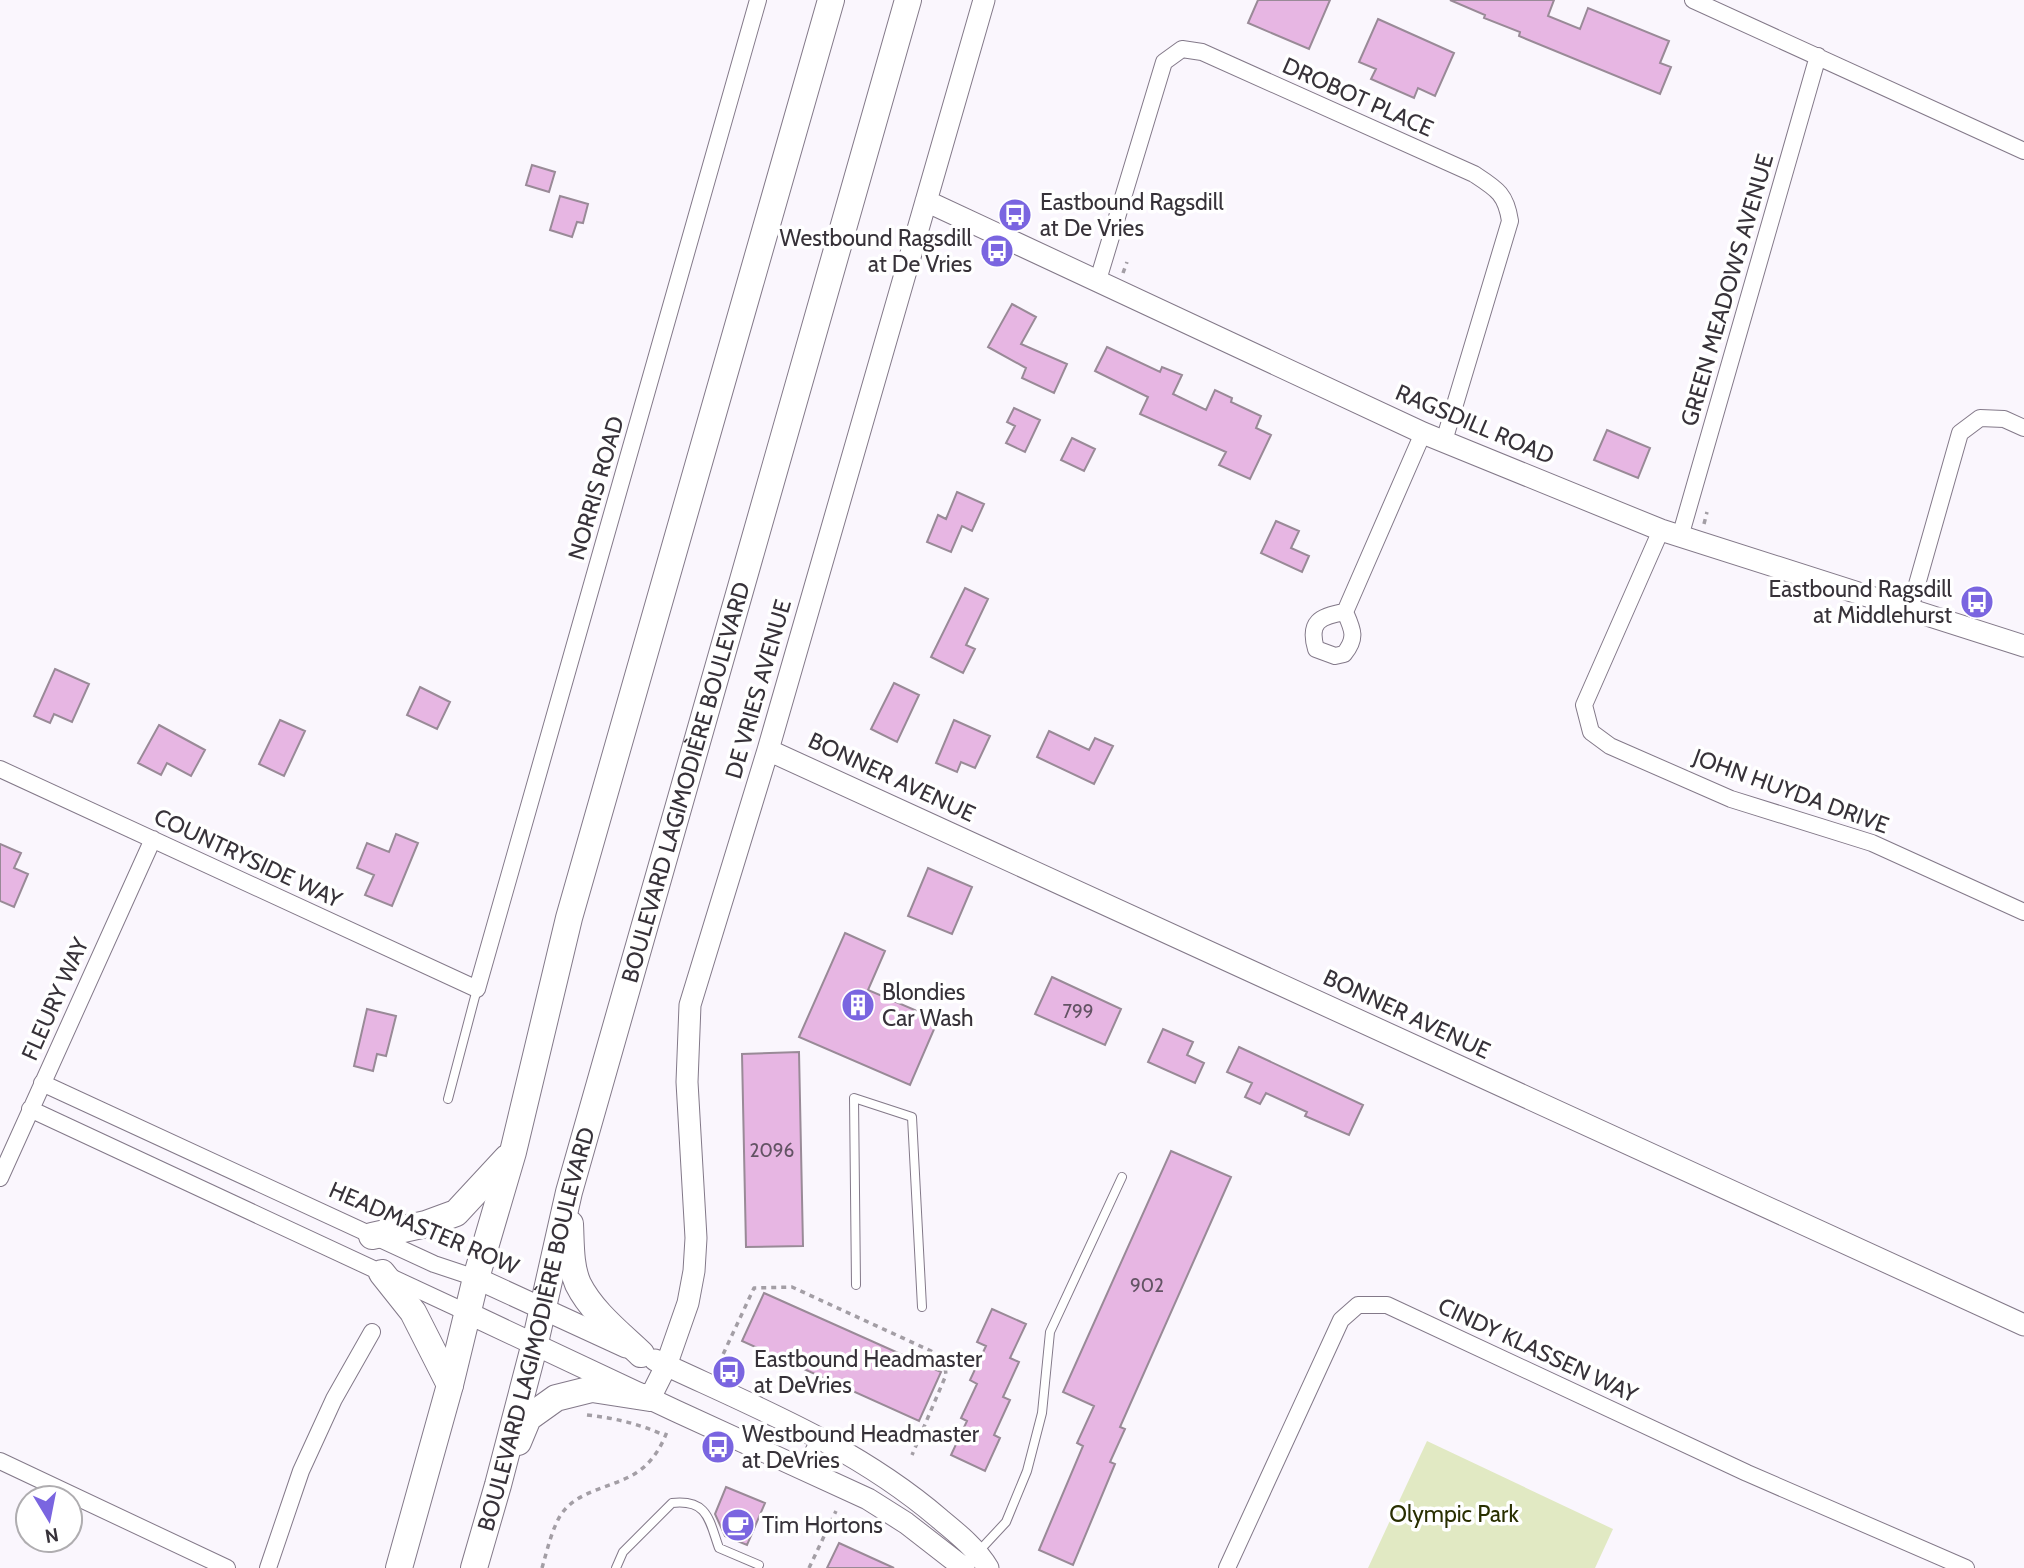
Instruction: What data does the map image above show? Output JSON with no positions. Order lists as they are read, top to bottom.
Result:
{
  "streets": {
    "main road": ["BOULEVARD LAGIMODIÈRE BOULEVARD"],
    "street": [
      "DROBOT PLACE",
      "GREEN MEADOWS AVENUE",
      "RAGSDILL ROAD",
      "NORRIS ROAD",
      "DE VRIES AVENUE",
      "BONNER AVENUE",
      "JOHN HUYDA DRIVE",
      "COUNTRYSIDE WAY",
      "FLEURY WAY",
      "HEADMASTER ROW",
      "CINDY KLASSEN WAY"
    ]
  },
  "crossings": [
    ["DROBOT PLACE", "RAGSDILL ROAD"],
    ["GREEN MEADOWS AVENUE", "RAGSDILL ROAD"],
    ["GREEN MEADOWS AVENUE", "JOHN HUYDA DRIVE"],
    ["RAGSDILL ROAD", "DE VRIES AVENUE"],
    ["RAGSDILL ROAD", "JOHN HUYDA DRIVE"],
    ["NORRIS ROAD", "COUNTRYSIDE WAY"],
    ["DE VRIES AVENUE", "BONNER AVENUE"],
    ["DE VRIES AVENUE", "HEADMASTER ROW"],
    ["BOULEVARD LAGIMODIÈRE BOULEVARD", "HEADMASTER ROW"],
    ["COUNTRYSIDE WAY", "FLEURY WAY"],
    ["FLEURY WAY", "HEADMASTER ROW"]
  ],
  "parks": ["Olympic Park"],
  "places": {
    "bus stop": [
      "Eastbound Ragsdill at De Vries",
      "Westbound Ragsdill at De Vries",
      "Eastbound Ragsdill at Middlehurst",
      "Eastbound Headmaster at DeVries",
      "Westbound Headmaster at DeVries"
    ],
    "building": ["Blondies Car Wash"],
    "cafe": ["Tim Hortons"]
  },
  "house_numbers": ["799", "2096", "902"],
  "north": "bottom"
}
